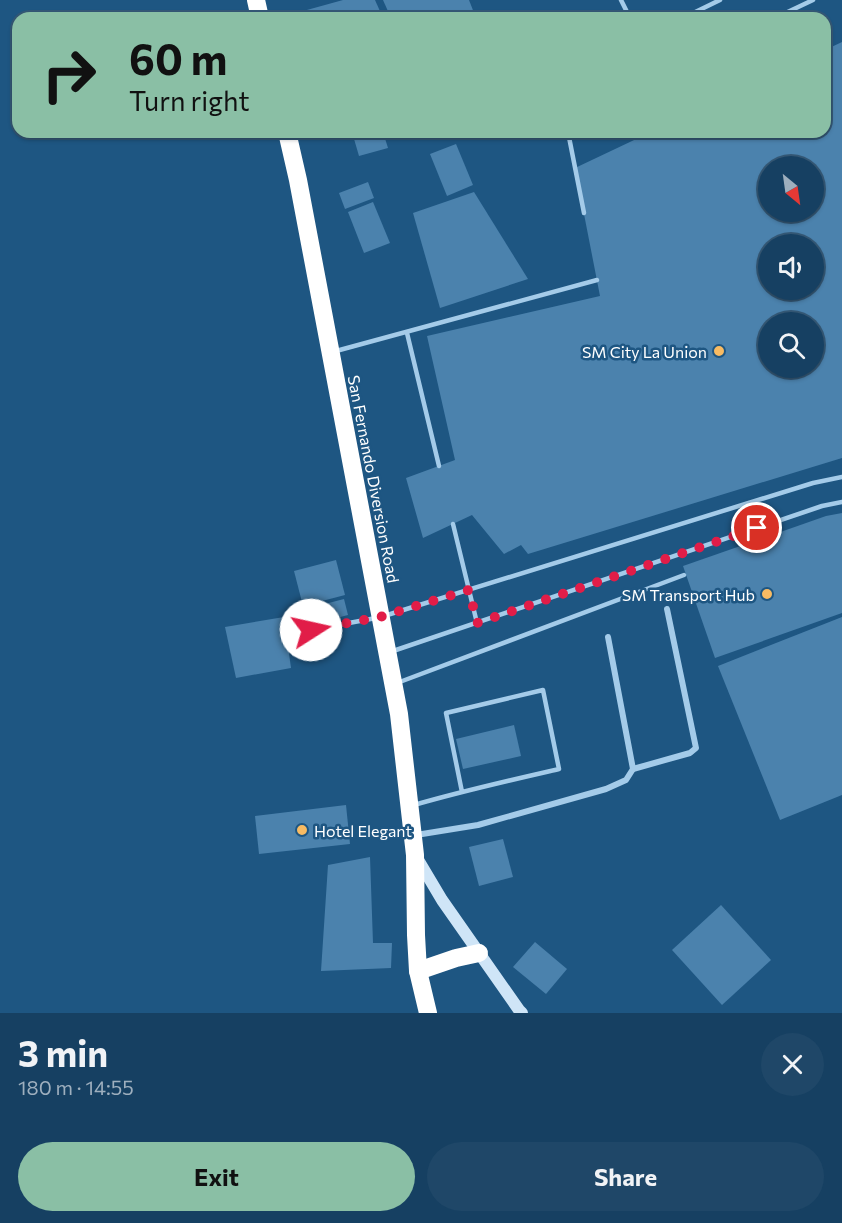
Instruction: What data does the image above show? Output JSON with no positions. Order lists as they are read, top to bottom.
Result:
{
  "streets": {
    "highway": ["San Fernando Diversion Road"]
  },
  "places": ["SM City La Union", "SM Transport Hub", "Hotel Elegant"],
  "north": "bottom right",
  "page": {
    "turn": ["60 m", "Turn right"],
    "heading": ["3 min", "180 m · 14:55"],
    "buttons": ["Exit", "Share"]
  }
}
